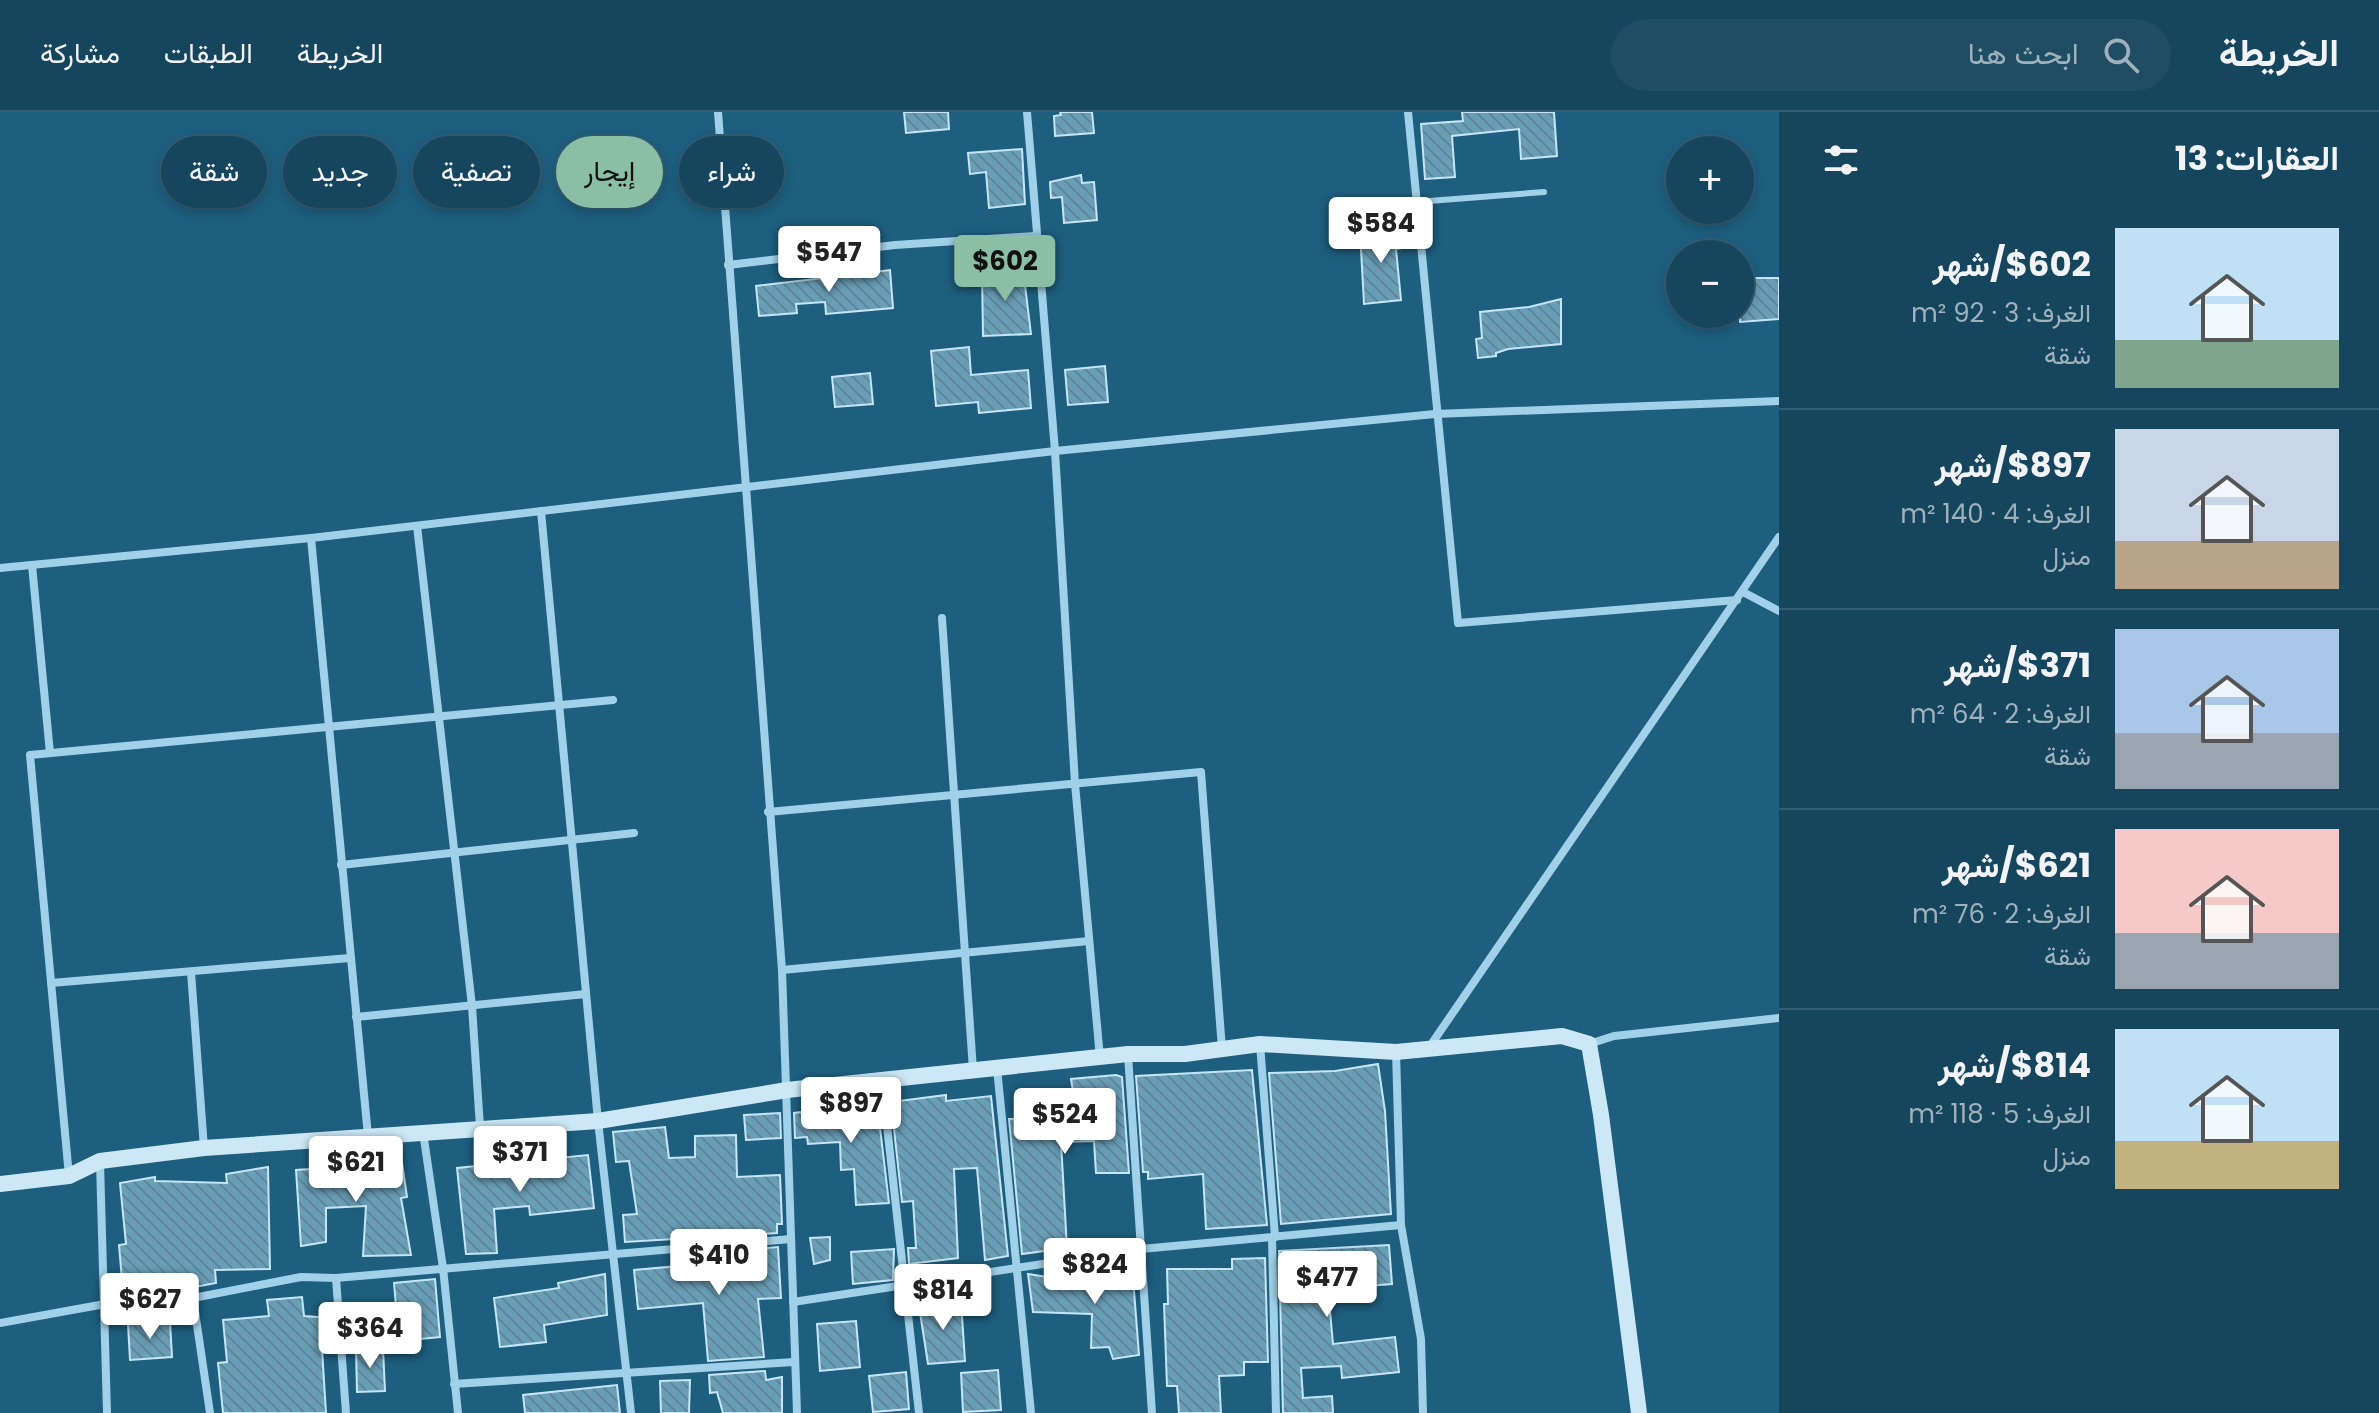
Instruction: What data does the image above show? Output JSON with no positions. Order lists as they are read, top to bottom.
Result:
{
  "page": {
    "header": "الخريطة",
    "search": "ابحث هنا",
    "nav": ["الخريطة", "الطبقات", "مشاركة"],
    "heading": "العقارات: 13",
    "map_buttons": ["+", "−"],
    "chip": [
      "شراء",
      "إيجار",
      "تصفية",
      "جديد",
      "شقة"
    ],
    "price": [
      "$584",
      "$547",
      "$602",
      "$897",
      "$524",
      "$371",
      "$621",
      "$410",
      "$824",
      "$477",
      "$814",
      "$627",
      "$364"
    ],
    "list": [
      {
        "name": "$602/شهر",
        "note": "الغرف: 3 · 92 m² · شقة"
      },
      {
        "name": "$897/شهر",
        "note": "الغرف: 4 · 140 m² · منزل"
      },
      {
        "name": "$371/شهر",
        "note": "الغرف: 2 · 64 m² · شقة"
      },
      {
        "name": "$621/شهر",
        "note": "الغرف: 2 · 76 m² · شقة"
      },
      {
        "name": "$814/شهر",
        "note": "الغرف: 5 · 118 m² · منزل"
      }
    ]
  }
}
